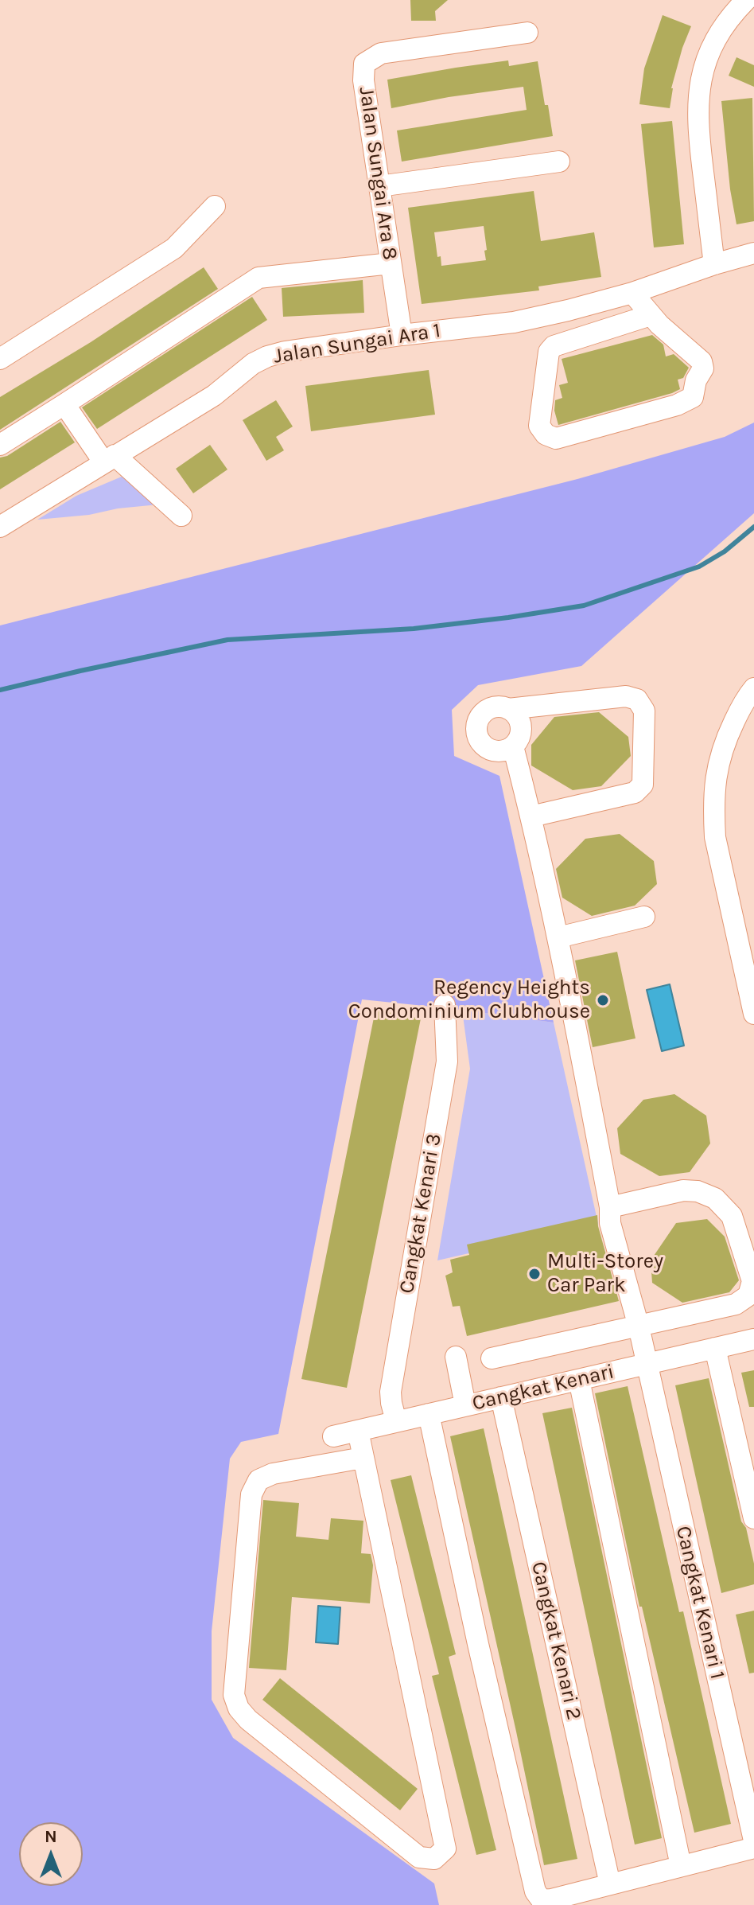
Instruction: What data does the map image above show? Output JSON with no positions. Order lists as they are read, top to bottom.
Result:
{
  "streets": {
    "street": [
      "Jalan Sungai Ara 8",
      "Jalan Sungai Ara 1",
      "Cangkat Kenari 3",
      "Cangkat Kenari",
      "Cangkat Kenari 1",
      "Cangkat Kenari 2"
    ]
  },
  "crossings": [
    ["Jalan Sungai Ara 8", "Jalan Sungai Ara 1"],
    ["Cangkat Kenari 3", "Cangkat Kenari"],
    ["Cangkat Kenari", "Cangkat Kenari 1"],
    ["Cangkat Kenari", "Cangkat Kenari 2"]
  ],
  "places": ["Regency Heights Condominium Clubhouse", "Multi-Storey Car Park"],
  "north": "top"
}
